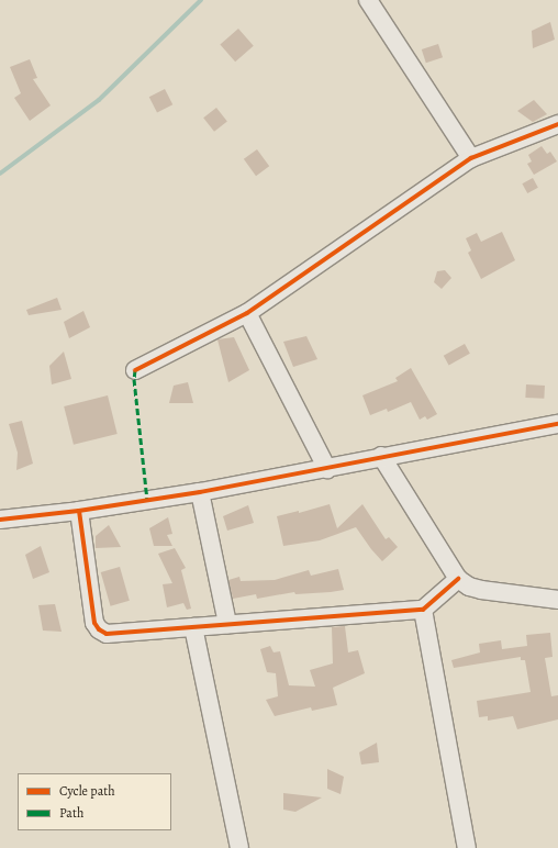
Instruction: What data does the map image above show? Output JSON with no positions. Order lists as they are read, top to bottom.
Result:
{
  "legend": ["Cycle path", "Path"]
}
